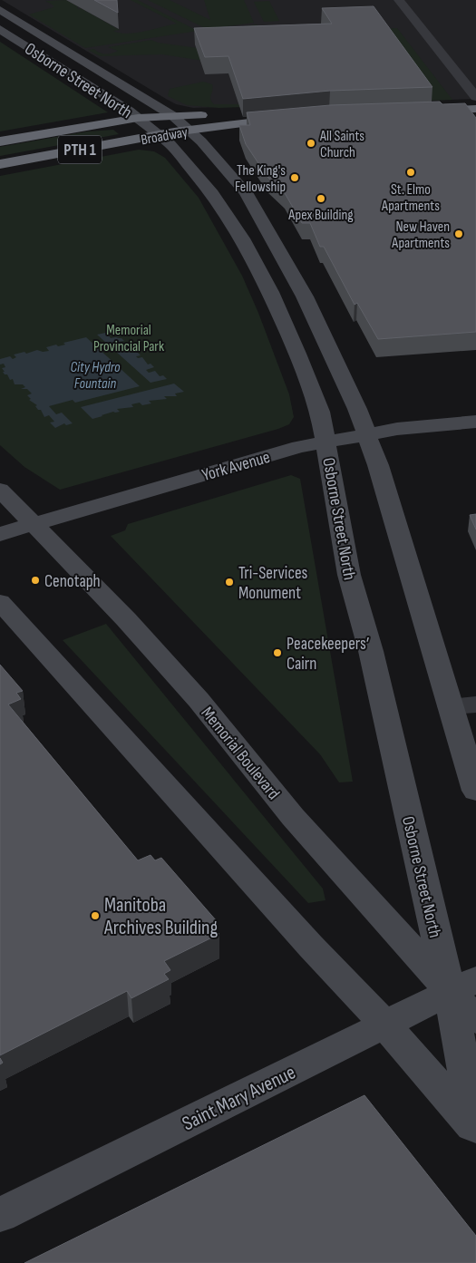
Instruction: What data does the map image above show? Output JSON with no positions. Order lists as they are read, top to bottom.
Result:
{
  "streets": {
    "highway": ["Broadway", "PTH 1"],
    "main road": [
      "Osborne Street North",
      "York Avenue",
      "Memorial Boulevard",
      "Saint Mary Avenue"
    ]
  },
  "crossings": [
    ["Osborne Street North", "Broadway"],
    ["Osborne Street North", "York Avenue"],
    ["Osborne Street North", "Memorial Boulevard"],
    ["Osborne Street North", "Saint Mary Avenue"],
    ["York Avenue", "Memorial Boulevard"],
    ["Memorial Boulevard", "Saint Mary Avenue"]
  ],
  "water": ["City Hydro Fountain"],
  "parks": ["Memorial Provincial Park"],
  "places": [
    "All Saints Church",
    "St. Elmo Apartments",
    "The King's Fellowship",
    "Apex Building",
    "New Haven Apartments",
    "Cenotaph",
    "Tri-Services Monument",
    "Peacekeepers’ Cairn",
    "Manitoba Archives Building"
  ]
}
